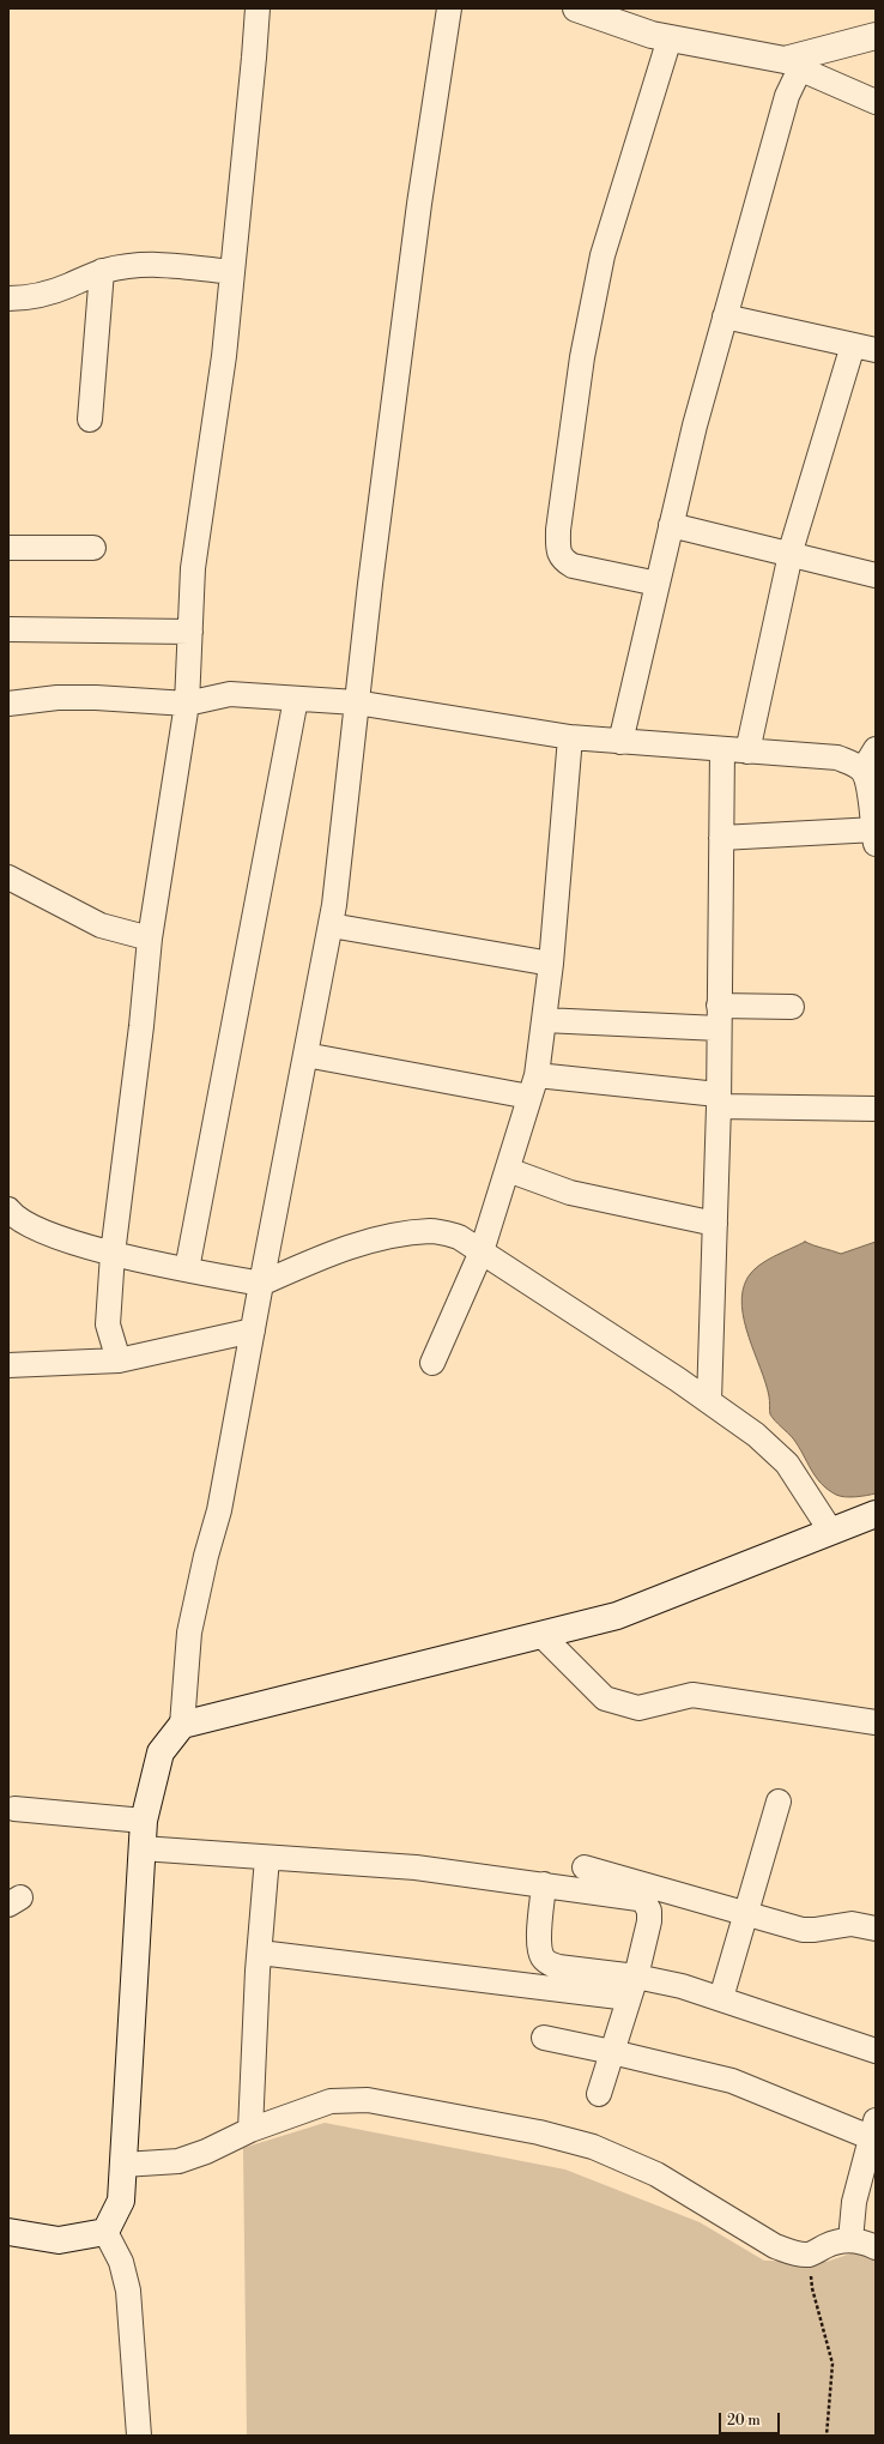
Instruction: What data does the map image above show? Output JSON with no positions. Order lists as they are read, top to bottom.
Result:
{
  "scale_bar": "20 m"
}
